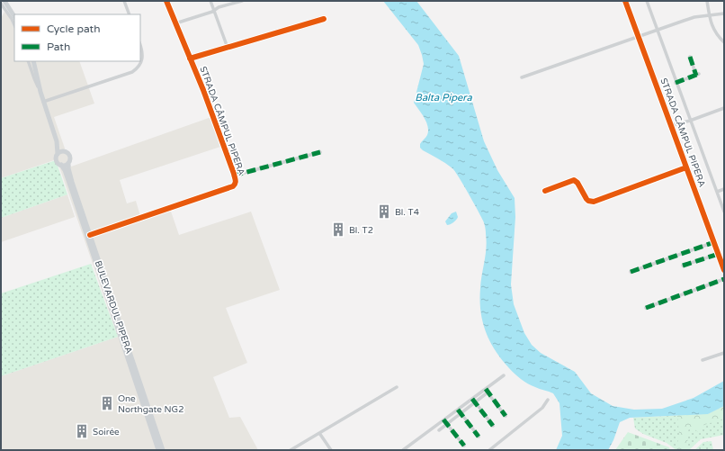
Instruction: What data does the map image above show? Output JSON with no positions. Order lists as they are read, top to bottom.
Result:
{
  "streets": {
    "main road": ["BULEVARDUL PIPERA"],
    "street": ["STRADA CÂMPUL PIPERA"]
  },
  "crossings": [
    ["STRADA CÂMPUL PIPERA", "BULEVARDUL PIPERA"]
  ],
  "water": ["Balta Pipera"],
  "places": {
    "building": [
      "Bl. T4",
      "Bl. T2",
      "One Northgate NG2",
      "Soirée"
    ]
  },
  "legend": ["Cycle path", "Path"]
}
